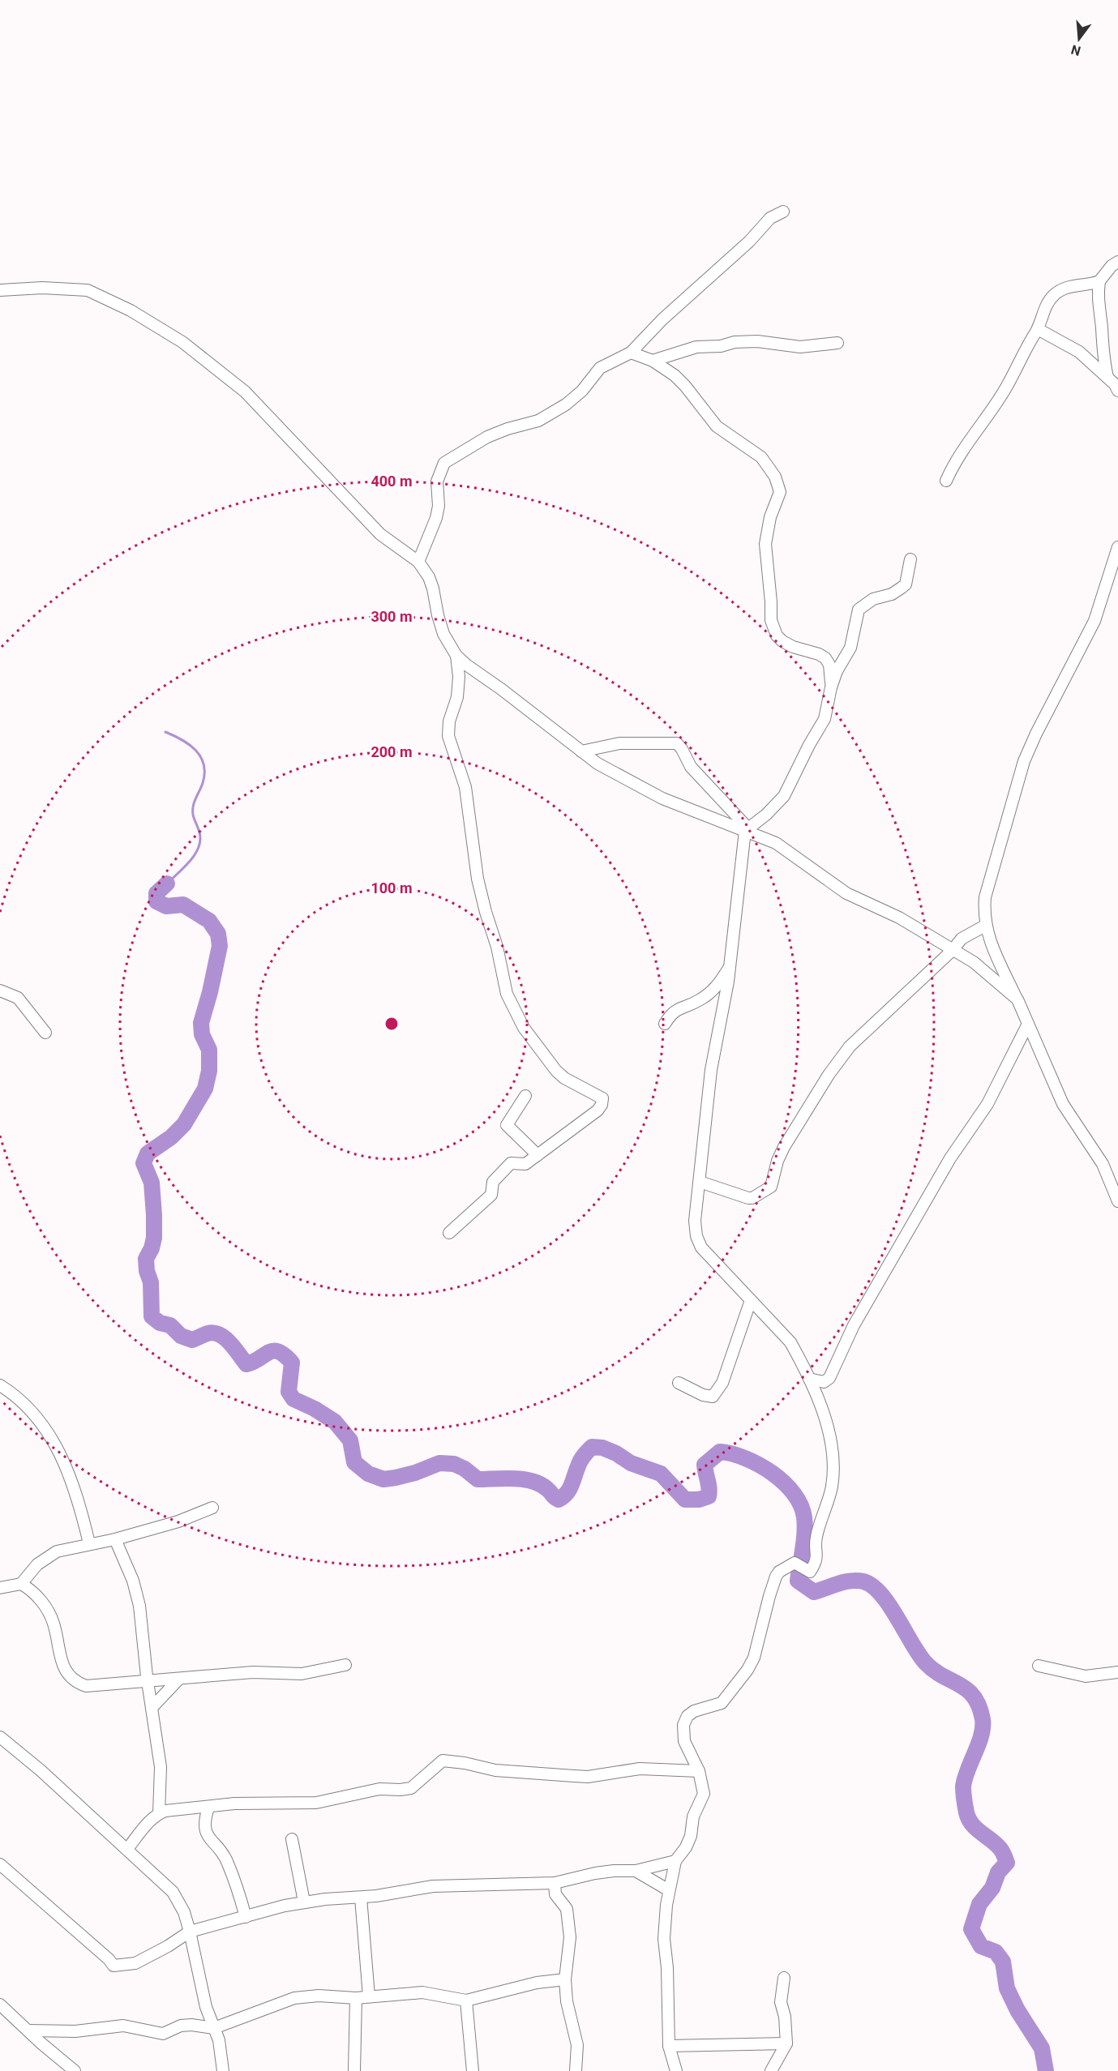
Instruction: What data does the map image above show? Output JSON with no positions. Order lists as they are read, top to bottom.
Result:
{
  "north": "bottom",
  "rings": [
    "400 m",
    "300 m",
    "200 m",
    "100 m"
  ]
}
